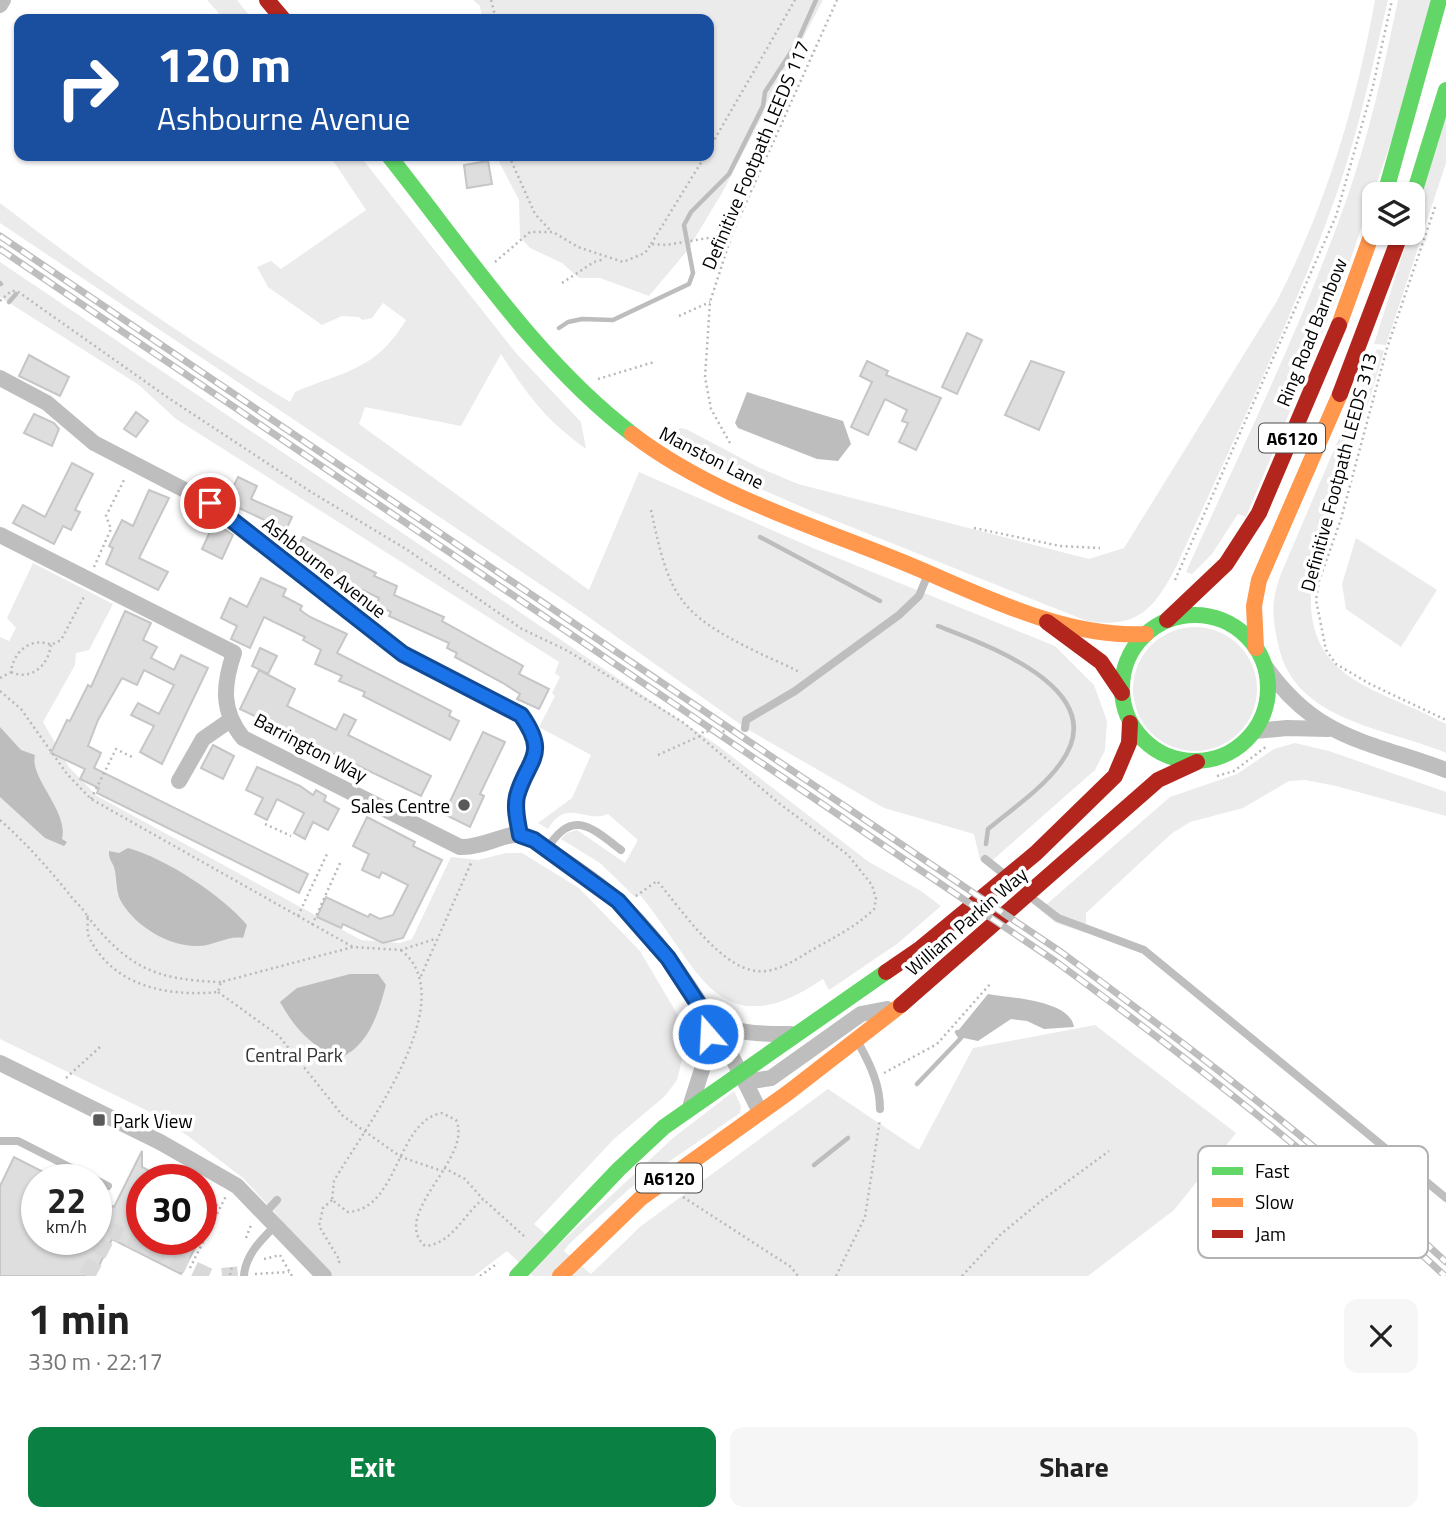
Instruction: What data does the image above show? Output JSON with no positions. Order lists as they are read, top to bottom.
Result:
{
  "streets": {
    "main road": [
      "Ring Road Barnbow",
      "A6120",
      "Manston Lane",
      "William Parkin Way"
    ],
    "street": ["Ashbourne Avenue", "Barrington Way"],
    "path": ["Definitive Footpath LEEDS 117", "Definitive Footpath LEEDS 313"]
  },
  "crossings": [
    ["Ring Road Barnbow", "A6120"],
    ["Ring Road Barnbow", "Manston Lane"],
    ["Ring Road Barnbow", "William Parkin Way"],
    ["A6120", "Manston Lane"],
    ["A6120", "William Parkin Way"],
    ["Manston Lane", "William Parkin Way"]
  ],
  "parks": ["Central Park"],
  "places": {
    "other": ["Sales Centre"],
    "transit": ["Park View"]
  },
  "legend": ["Fast", "Slow", "Jam"],
  "page": {
    "turn": ["120 m", "Ashbourne Avenue"],
    "speed": "22 km/h",
    "limit": "30",
    "heading": ["1 min", "330 m · 22:17"],
    "buttons": ["Exit", "Share"]
  }
}
